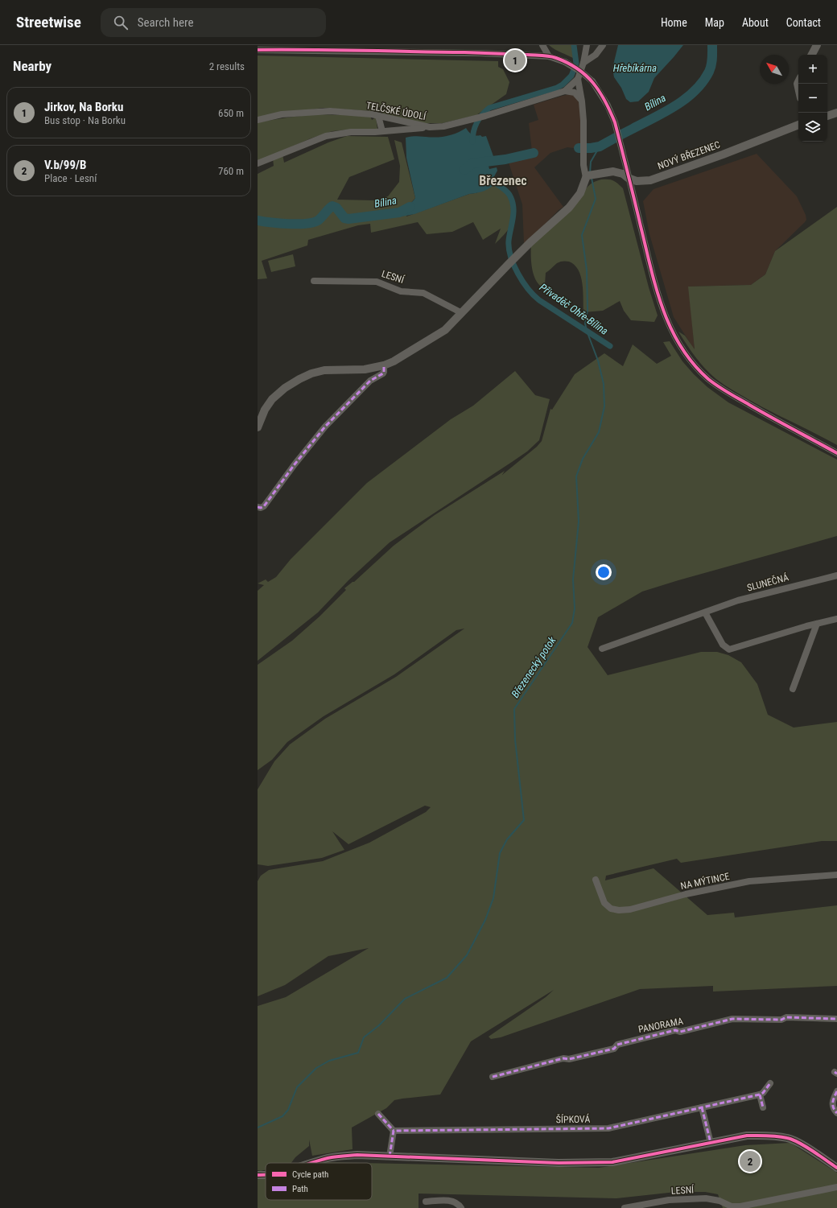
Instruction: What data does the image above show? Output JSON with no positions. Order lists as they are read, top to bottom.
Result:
{
  "streets": {
    "street": [
      "TELČSKÉ ÚDOLÍ",
      "NOVÝ BŘEZENEC",
      "LESNÍ",
      "SLUNEČNÁ",
      "NA MÝTINCE",
      "PANORAMA",
      "ŠÍPKOVÁ"
    ]
  },
  "districts": ["Březenec"],
  "water": [
    "Hřebíkárna",
    "Bílina",
    "Přivaděč Ohře-Bílina",
    "Březenecký potok"
  ],
  "legend": ["Cycle path", "Path"],
  "north": "top left",
  "page": {
    "header": "Streetwise",
    "search": "Search here",
    "nav": [
      "Home",
      "Map",
      "About",
      "Contact"
    ],
    "heading": ["Nearby", "2 results"],
    "pins": ["1", "2"],
    "map_buttons": ["+", "−"],
    "list": [
      {
        "mark": "1",
        "name": "Jirkov, Na Borku",
        "note": "Bus stop · Na Borku",
        "value": "650 m"
      },
      {
        "mark": "2",
        "name": "V.b/99/B",
        "note": "Place · Lesní",
        "value": "760 m"
      }
    ]
  }
}
